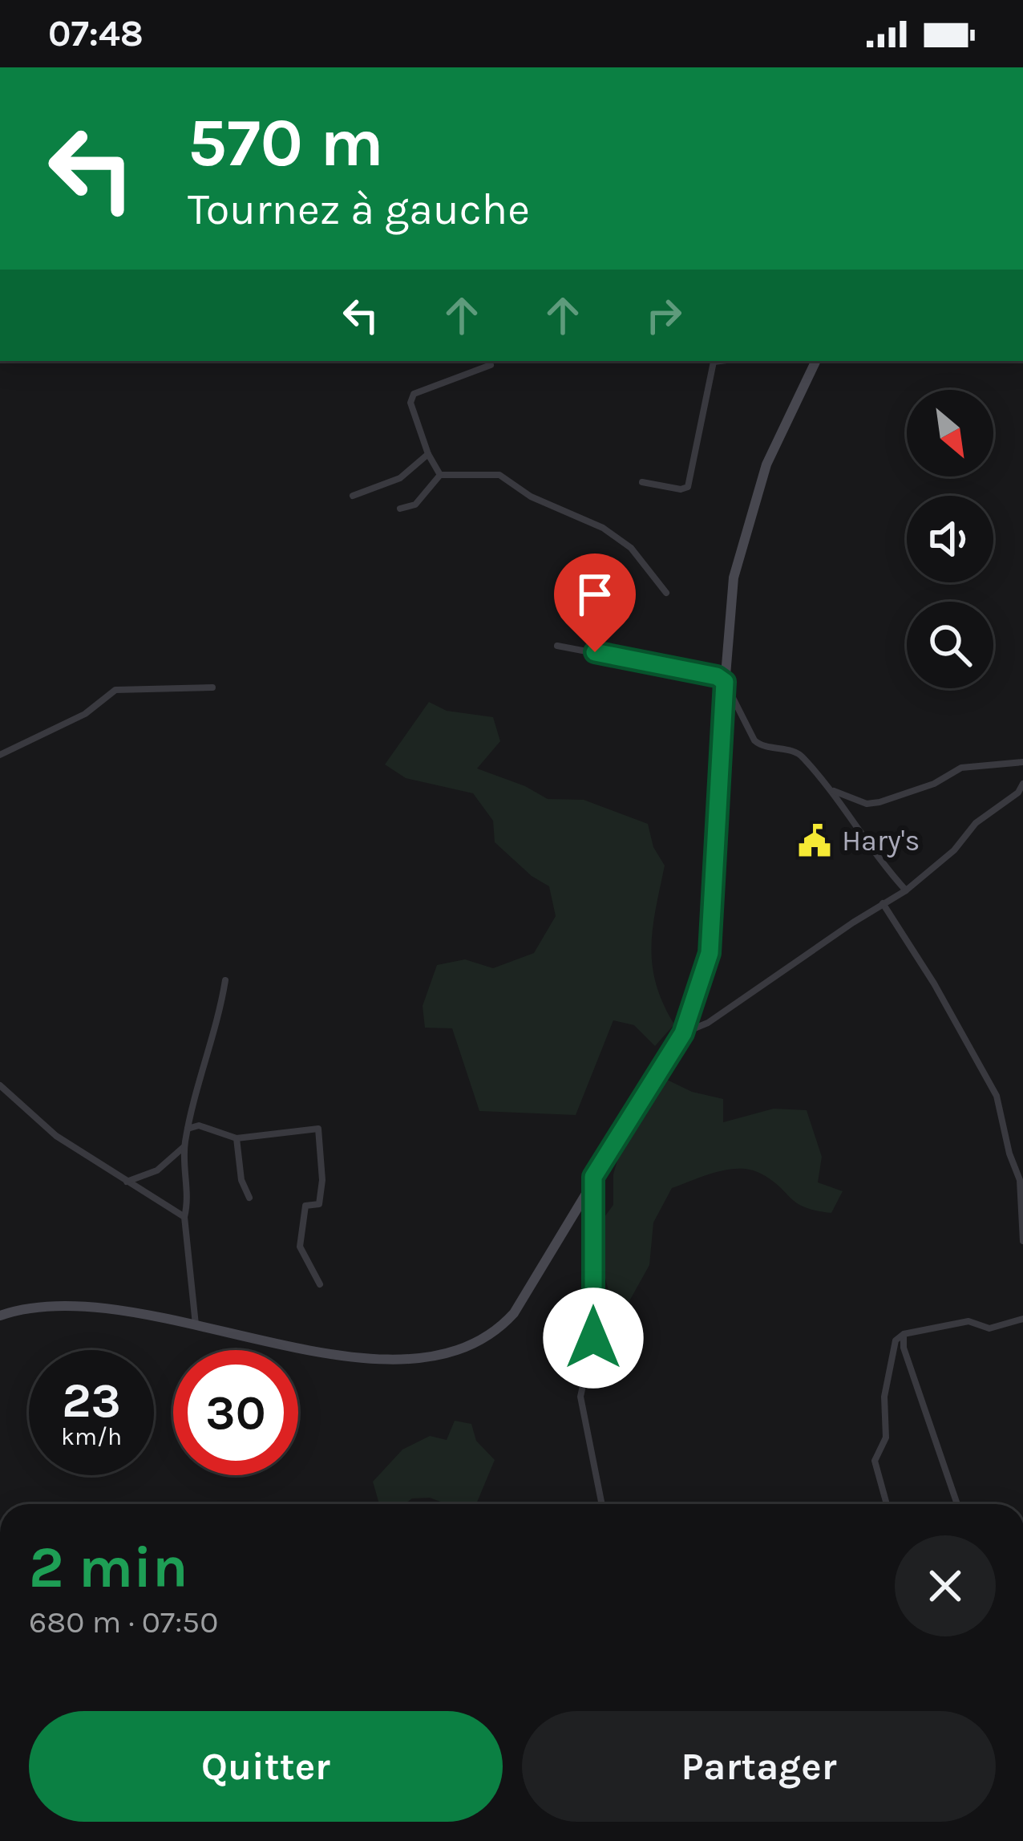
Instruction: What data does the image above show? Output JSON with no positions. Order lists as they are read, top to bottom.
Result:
{
  "places": {
    "public building": ["Hary's"]
  },
  "north": "bottom right",
  "page": {
    "status": "07:48",
    "turn": ["570 m", "Tournez à gauche"],
    "speed": "23 km/h",
    "limit": "30",
    "heading": ["2 min", "680 m · 07:50"],
    "buttons": ["Quitter", "Partager"]
  }
}
